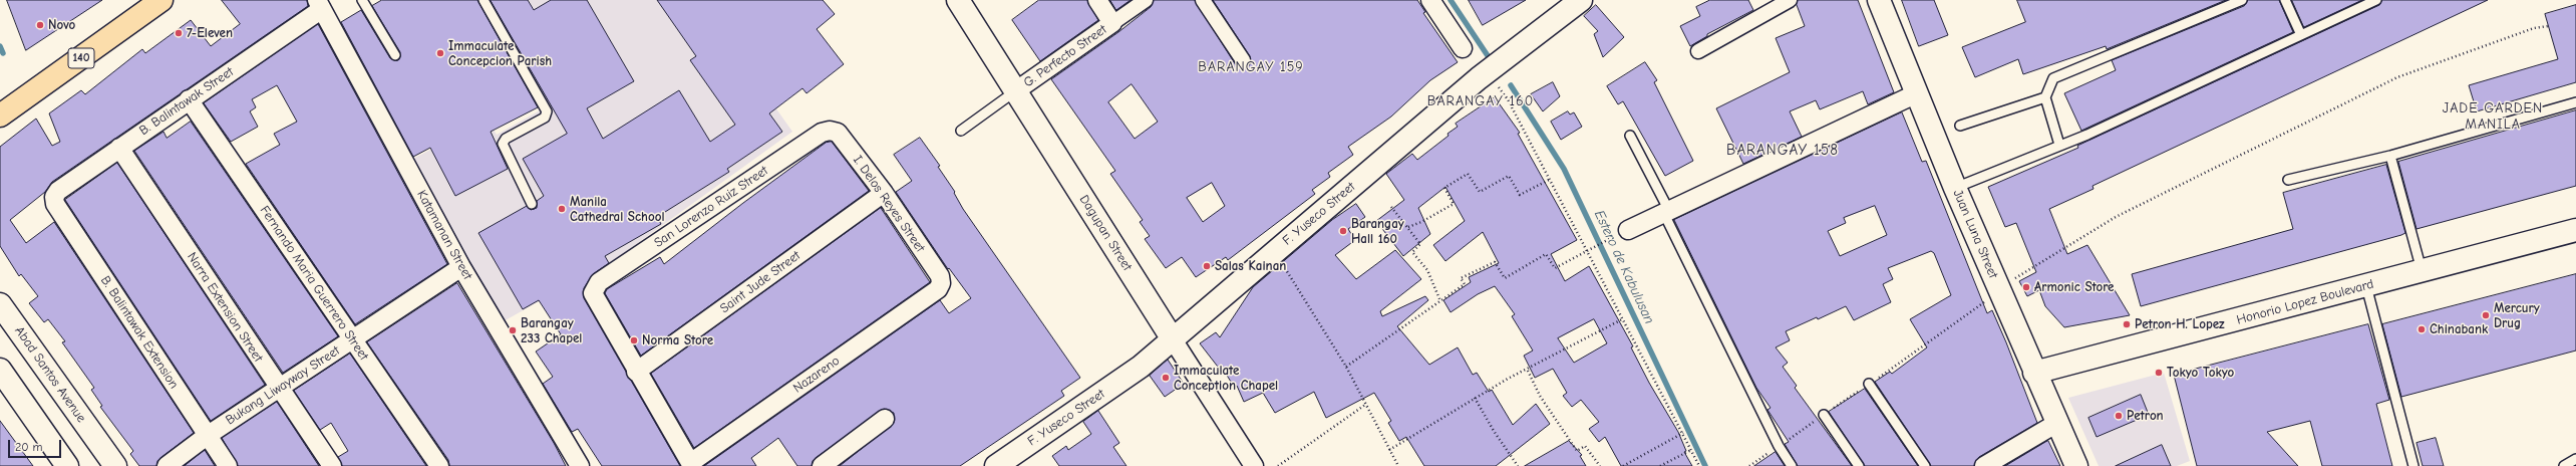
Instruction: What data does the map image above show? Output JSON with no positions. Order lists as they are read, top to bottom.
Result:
{
  "streets": {
    "main road": [
      "140",
      "F. Yuseco Street",
      "Dagupan Street",
      "Juan Luna Street",
      "Honorio Lopez Boulevard",
      "Abad Santos Avenue"
    ],
    "street": [
      "G. Perfecto Street",
      "B. Balintawak Street",
      "I. Delos Reyes Street",
      "San Lorenzo Ruiz Street",
      "Katamanan Street",
      "Saint Jude Street",
      "Fernando Maria Guerrero Street",
      "Narra Extension Street",
      "B. Balintawak Extension",
      "Nazareno",
      "Bukang Liwayway Street"
    ]
  },
  "crossings": [
    ["G. Perfecto Street", "Dagupan Street"],
    ["B. Balintawak Street", "Katamanan Street"],
    ["B. Balintawak Street", "Fernando Maria Guerrero Street"],
    ["B. Balintawak Street", "Narra Extension Street"],
    ["B. Balintawak Street", "B. Balintawak Extension"],
    ["I. Delos Reyes Street", "San Lorenzo Ruiz Street"],
    ["I. Delos Reyes Street", "Saint Jude Street"],
    ["I. Delos Reyes Street", "Nazareno"],
    ["San Lorenzo Ruiz Street", "Saint Jude Street"],
    ["F. Yuseco Street", "Dagupan Street"],
    ["Juan Luna Street", "Honorio Lopez Boulevard"],
    ["Katamanan Street", "Bukang Liwayway Street"],
    ["Fernando Maria Guerrero Street", "Bukang Liwayway Street"],
    ["Narra Extension Street", "Bukang Liwayway Street"],
    ["B. Balintawak Extension", "Bukang Liwayway Street"]
  ],
  "districts": [
    "BARANGAY 159",
    "BARANGAY 160",
    "JADE GARDEN MANILA",
    "BARANGAY 158"
  ],
  "water": ["Estero de Kabulusan"],
  "places": [
    "Novo",
    "7-Eleven",
    "Immaculate Concepcion Parish",
    "Manila Cathedral School",
    "Barangay Hall 160",
    "Salas Kainan",
    "Armonic Store",
    "Mercury Drug",
    "Petron H. Lopez",
    "Chinabank",
    "Barangay 233 Chapel",
    "Norma Store",
    "Tokyo Tokyo",
    "Immaculate Conception Chapel",
    "Petron"
  ],
  "scale_bar": "20 m"
}
